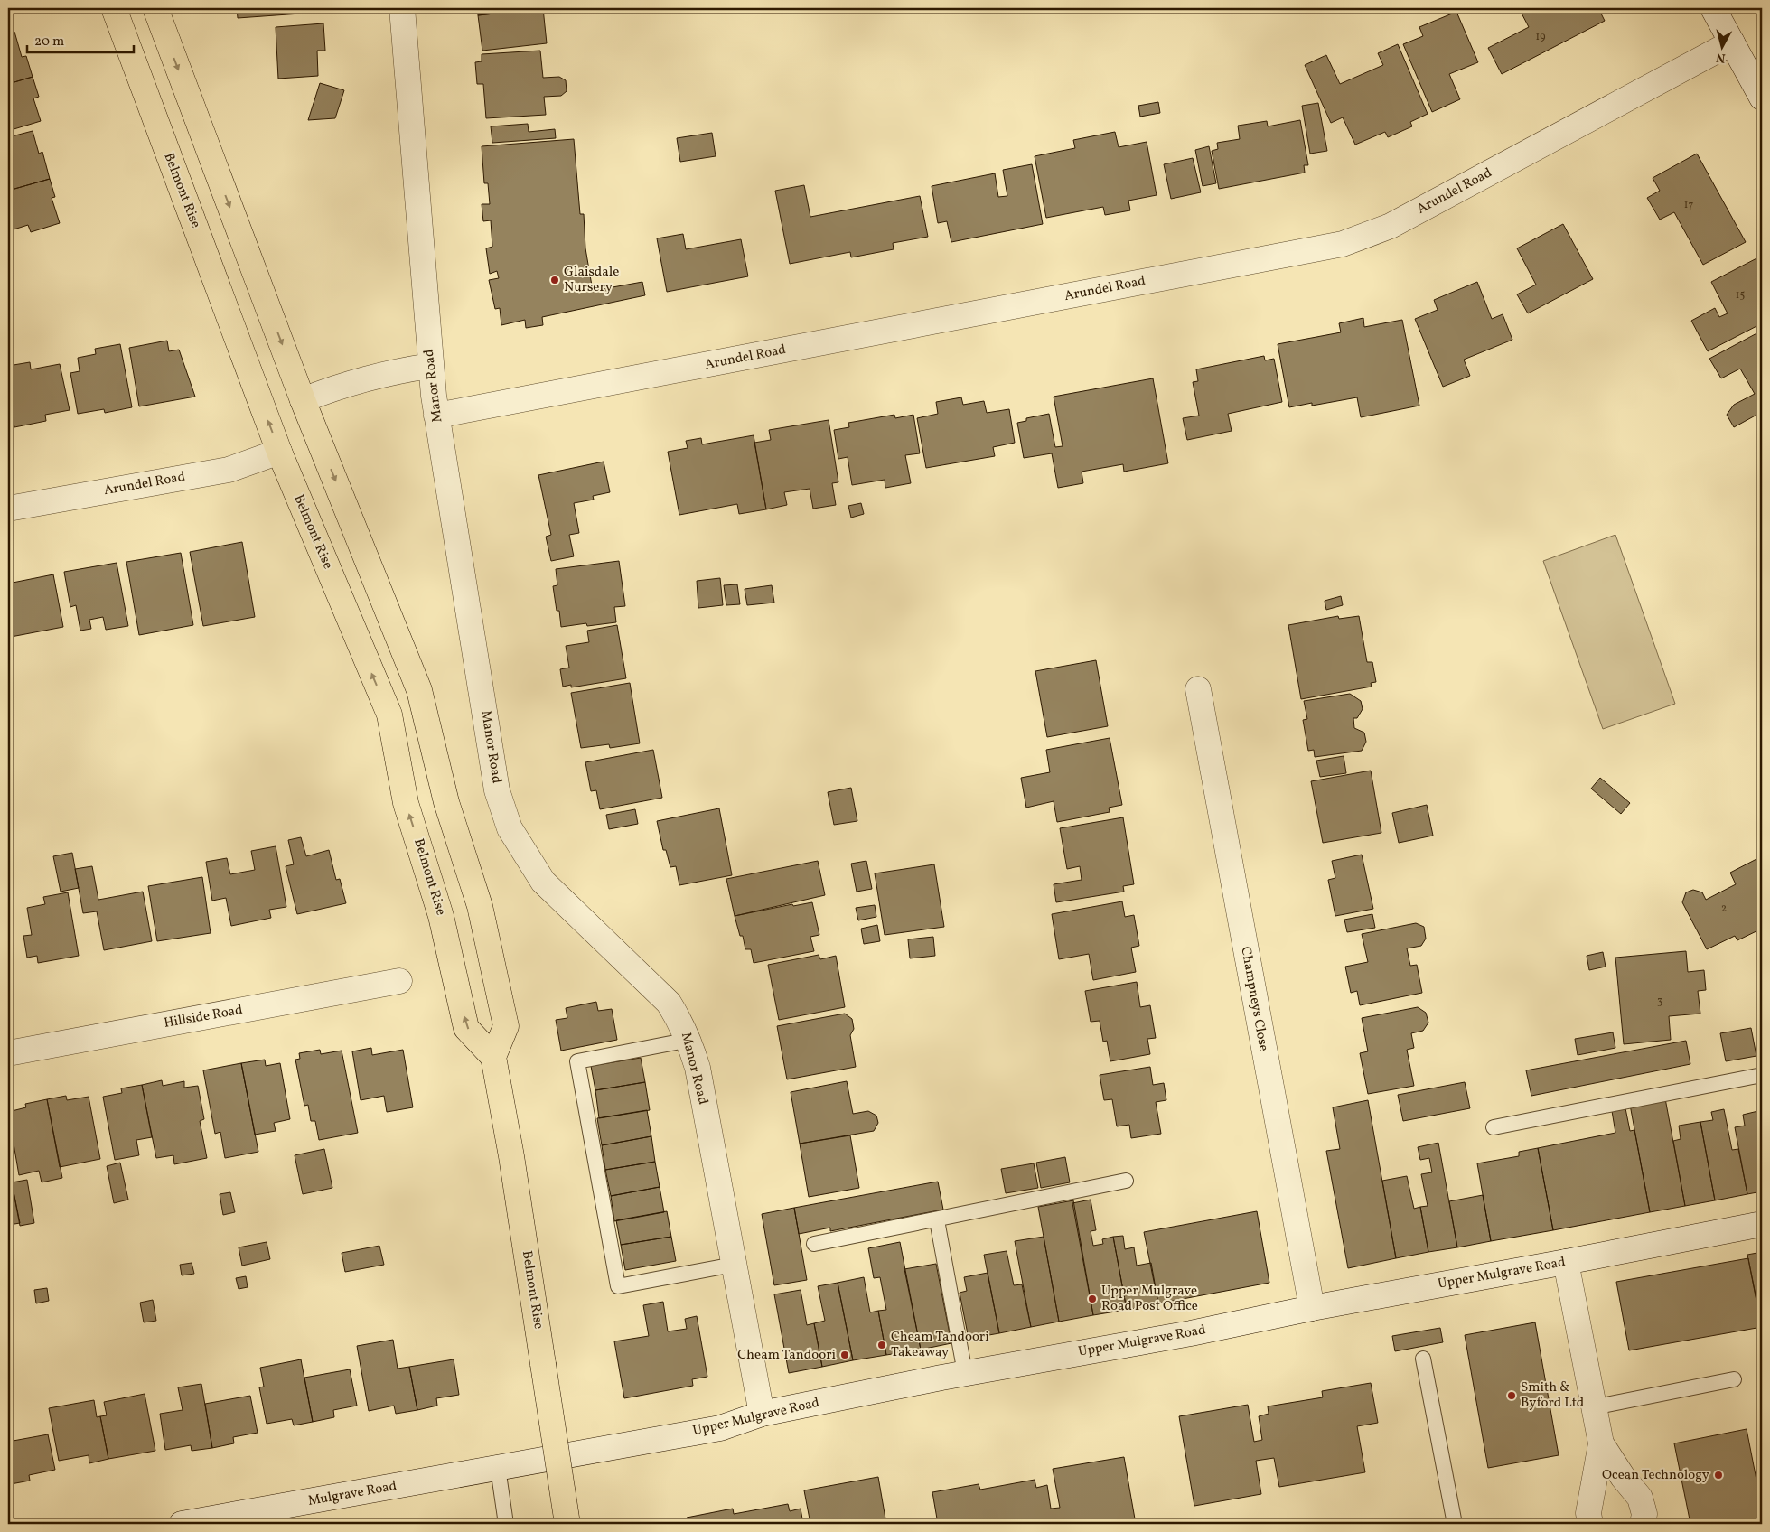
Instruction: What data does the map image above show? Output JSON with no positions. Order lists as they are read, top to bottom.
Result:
{
  "streets": {
    "highway": ["Belmont Rise"],
    "street": [
      "Arundel Road",
      "Manor Road",
      "Champneys Close",
      "Hillside Road",
      "Upper Mulgrave Road",
      "Mulgrave Road"
    ]
  },
  "crossings": [
    ["Belmont Rise", "Arundel Road"],
    ["Arundel Road", "Manor Road"],
    ["Manor Road", "Upper Mulgrave Road"],
    ["Champneys Close", "Upper Mulgrave Road"],
    ["Upper Mulgrave Road", "Mulgrave Road"]
  ],
  "places": [
    "Glaisdale Nursery",
    "Upper Mulgrave Road Post Office",
    "Cheam Tandoori Takeaway",
    "Cheam Tandoori",
    "Smith & Byford Ltd",
    "Ocean Technology"
  ],
  "house_numbers": [
    "19",
    "17",
    "15",
    "2",
    "3"
  ],
  "scale_bar": "20 m",
  "north": "bottom"
}
